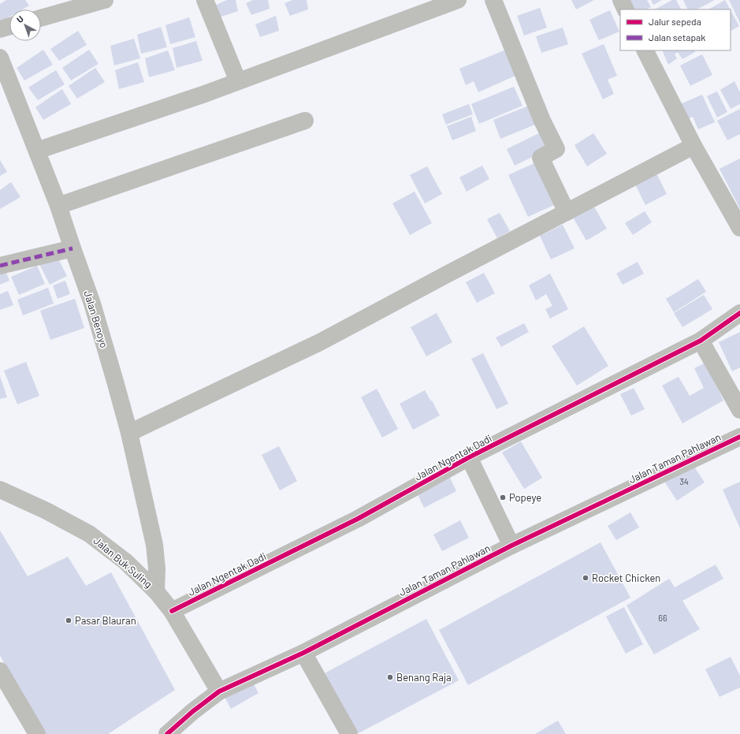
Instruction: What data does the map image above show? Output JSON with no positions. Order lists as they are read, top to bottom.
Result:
{
  "streets": {
    "street": [
      "Jalan Benoyo",
      "Jalan Ngentak Dadi",
      "Jalan Taman Pahlawan",
      "Jalan Buk Suling"
    ]
  },
  "crossings": [
    ["Jalan Benoyo", "Jalan Buk Suling"],
    ["Jalan Ngentak Dadi", "Jalan Buk Suling"],
    ["Jalan Taman Pahlawan", "Jalan Buk Suling"]
  ],
  "places": [
    "Popeye",
    "Rocket Chicken",
    "Pasar Blauran",
    "Benang Raja"
  ],
  "house_numbers": ["34", "66"],
  "legend": ["Jalur sepeda", "Jalan setapak"],
  "north": "top left"
}
